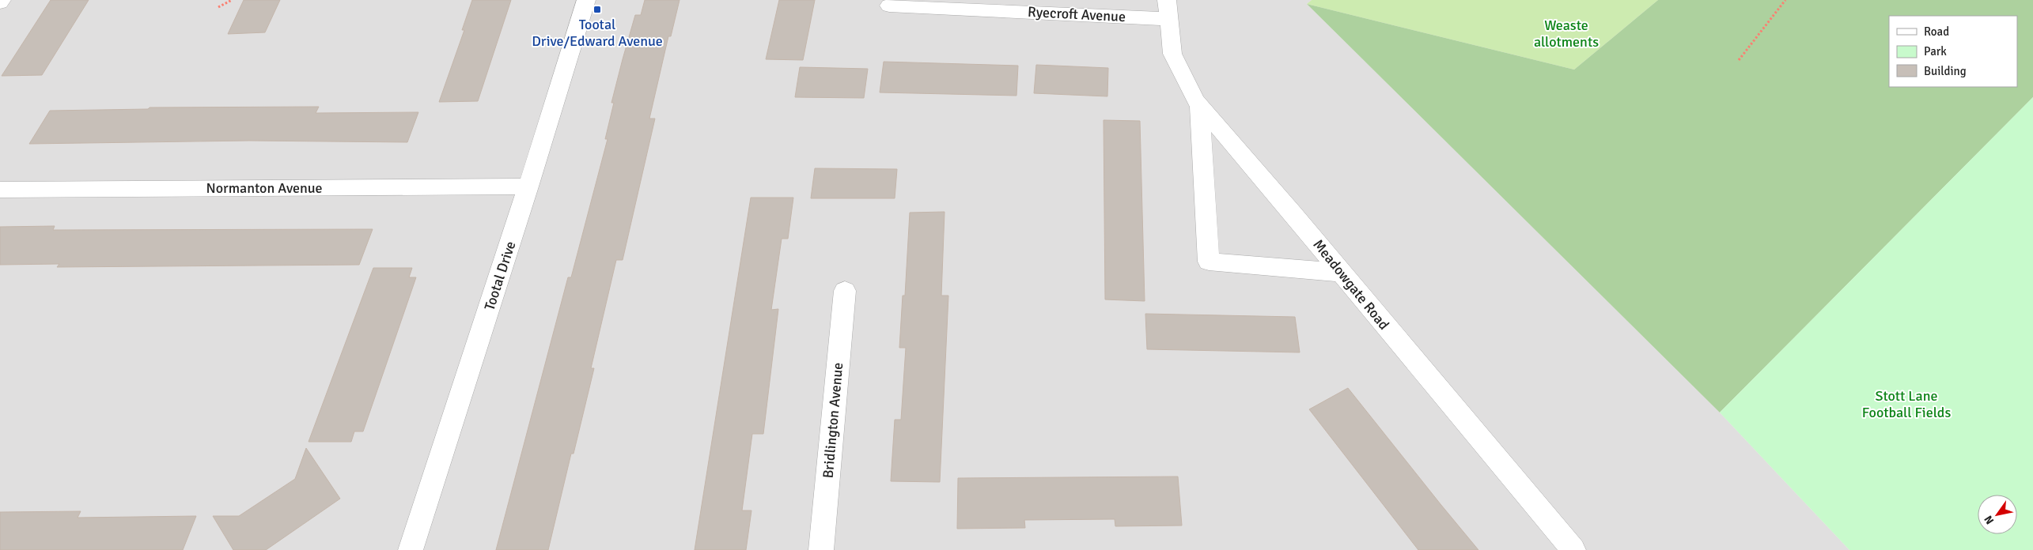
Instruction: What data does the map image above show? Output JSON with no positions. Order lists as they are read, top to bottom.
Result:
{
  "streets": {
    "street": [
      "Ryecroft Avenue",
      "Normanton Avenue",
      "Tootal Drive",
      "Meadowgate Road",
      "Bridlington Avenue"
    ]
  },
  "crossings": [
    ["Ryecroft Avenue", "Meadowgate Road"],
    ["Normanton Avenue", "Tootal Drive"]
  ],
  "parks": ["Weaste allotments", "Stott Lane Football Fields"],
  "places": {
    "transit": ["Tootal Drive/Edward Avenue"]
  },
  "legend": ["Road", "Park", "Building"],
  "north": "bottom left"
}
